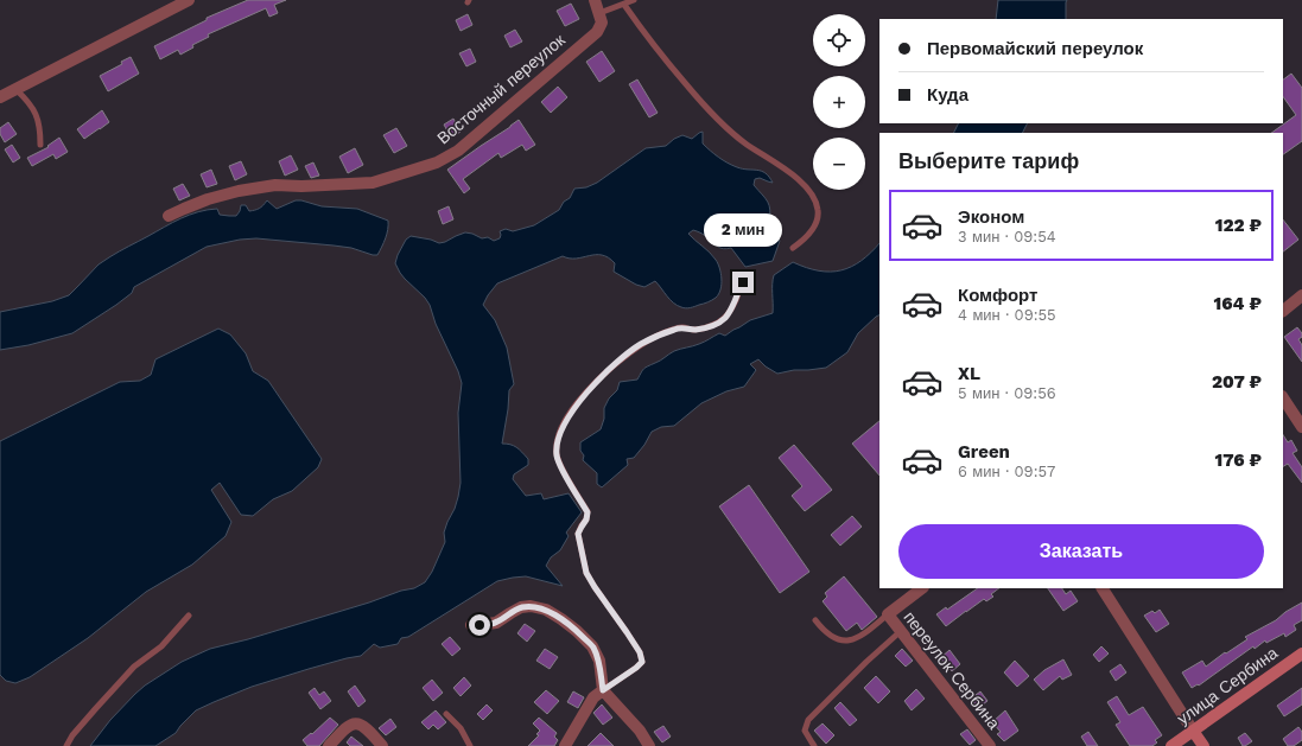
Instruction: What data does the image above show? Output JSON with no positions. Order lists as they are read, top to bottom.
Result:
{
  "streets": {
    "street": ["Восточный переулок", "переулок Сербина", "улица Сербина"]
  },
  "page": {
    "map_buttons": ["+", "−"],
    "banner": ["Первомайский переулок", "Куда"],
    "heading": "Выберите тариф",
    "list": [
      {
        "name": "Эконом",
        "note": "3 мин · 09:54",
        "value": "122 ₽"
      },
      {
        "name": "Комфорт",
        "note": "4 мин · 09:55",
        "value": "164 ₽"
      },
      {
        "name": "XL",
        "note": "5 мин · 09:56",
        "value": "207 ₽"
      },
      {
        "name": "Green",
        "note": "6 мин · 09:57",
        "value": "176 ₽"
      }
    ],
    "bubble": "2 мин",
    "buttons": "Заказать"
  }
}
